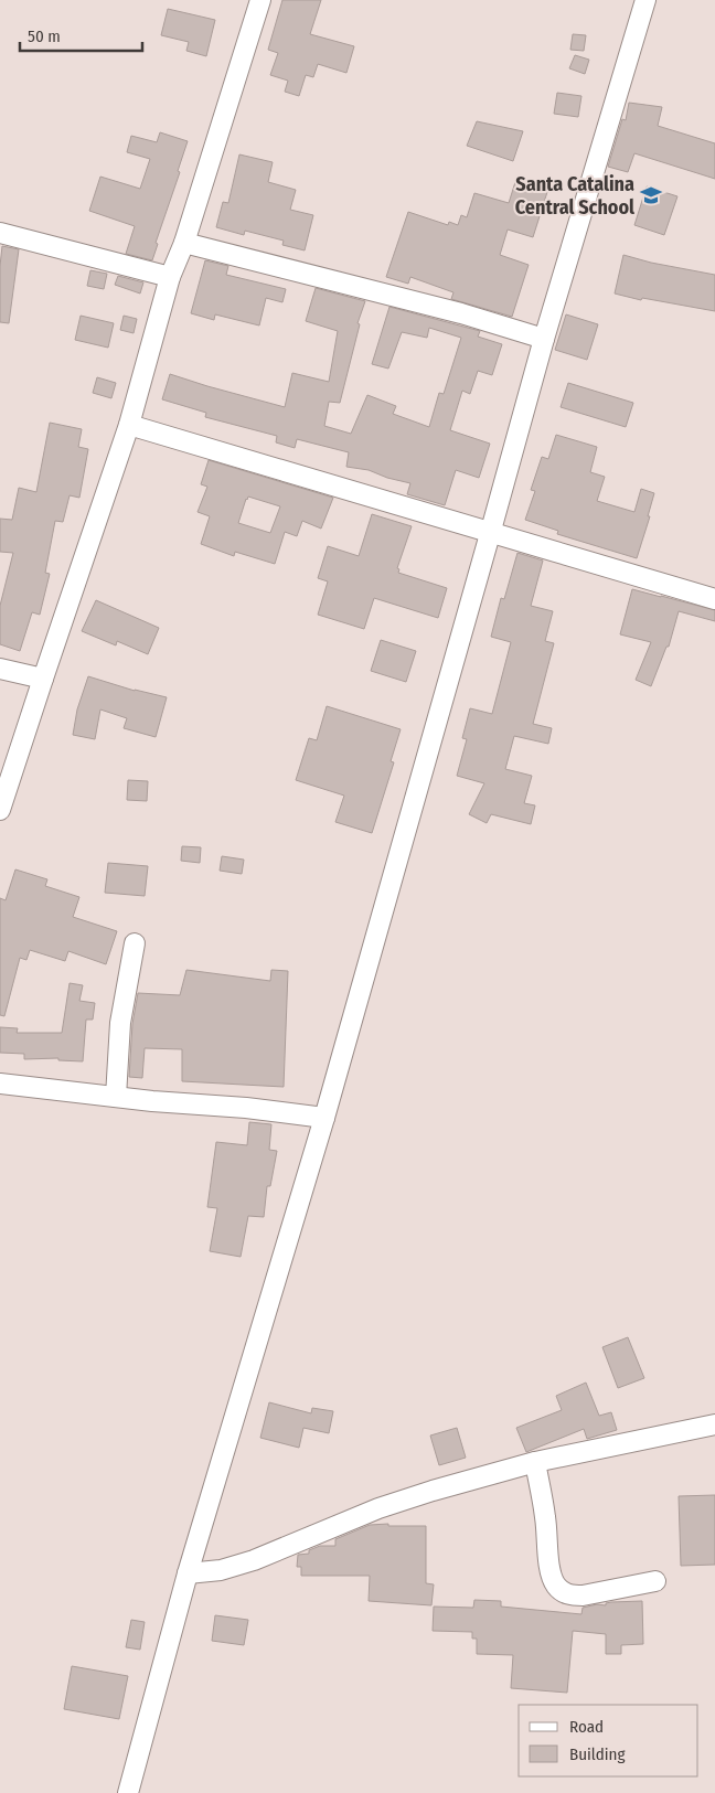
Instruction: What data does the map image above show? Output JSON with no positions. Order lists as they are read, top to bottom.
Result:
{
  "places": {
    "school or university": ["Santa Catalina Central School"]
  },
  "legend": ["Road", "Building"],
  "scale_bar": "50 m"
}
